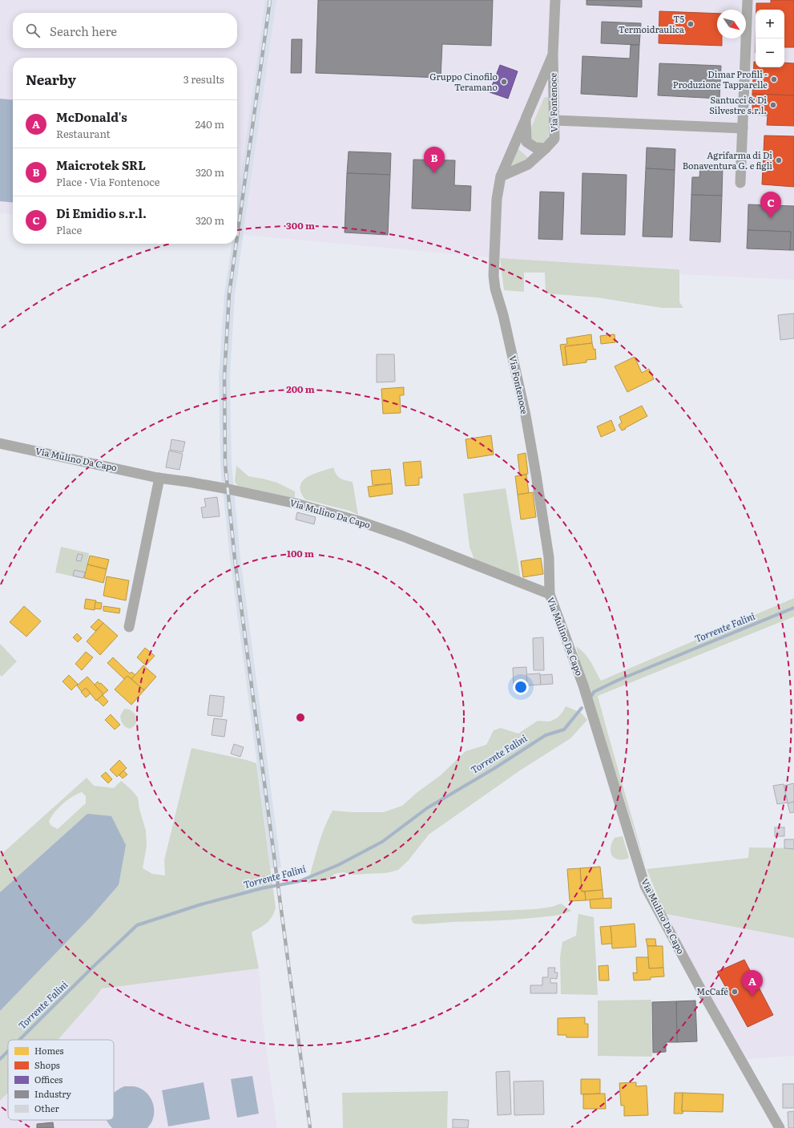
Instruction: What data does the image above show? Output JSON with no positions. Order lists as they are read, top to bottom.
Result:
{
  "streets": {
    "street": ["Via Fontenoce", "Via Mulino Da Capo"]
  },
  "crossings": [
    ["Via Fontenoce", "Via Mulino Da Capo"]
  ],
  "water": ["Torrente Falini"],
  "places": [
    "T5 Termoidraulica",
    "Dimar Profili - Produzione Tapparelle",
    "Gruppo Cinofilo Teramano",
    "Santucci & Di Silvestre s.r.l.",
    "Agrifarma di Di Bonaventura G. e figli",
    "McCafé"
  ],
  "legend": [
    "Homes",
    "Shops",
    "Offices",
    "Industry",
    "Other"
  ],
  "north": "bottom right",
  "page": {
    "map_buttons": ["+", "−"],
    "search": "Search here",
    "heading": ["Nearby", "3 results"],
    "list": [
      {
        "mark": "A",
        "name": "McDonald's",
        "note": "Restaurant",
        "value": "240 m"
      },
      {
        "mark": "B",
        "name": "Maicrotek SRL",
        "note": "Place · Via Fontenoce",
        "value": "320 m"
      },
      {
        "mark": "C",
        "name": "Di Emidio s.r.l.",
        "note": "Place",
        "value": "320 m"
      }
    ],
    "pins": ["B", "C", "A"]
  },
  "rings": ["300 m", "200 m", "100 m"]
}
